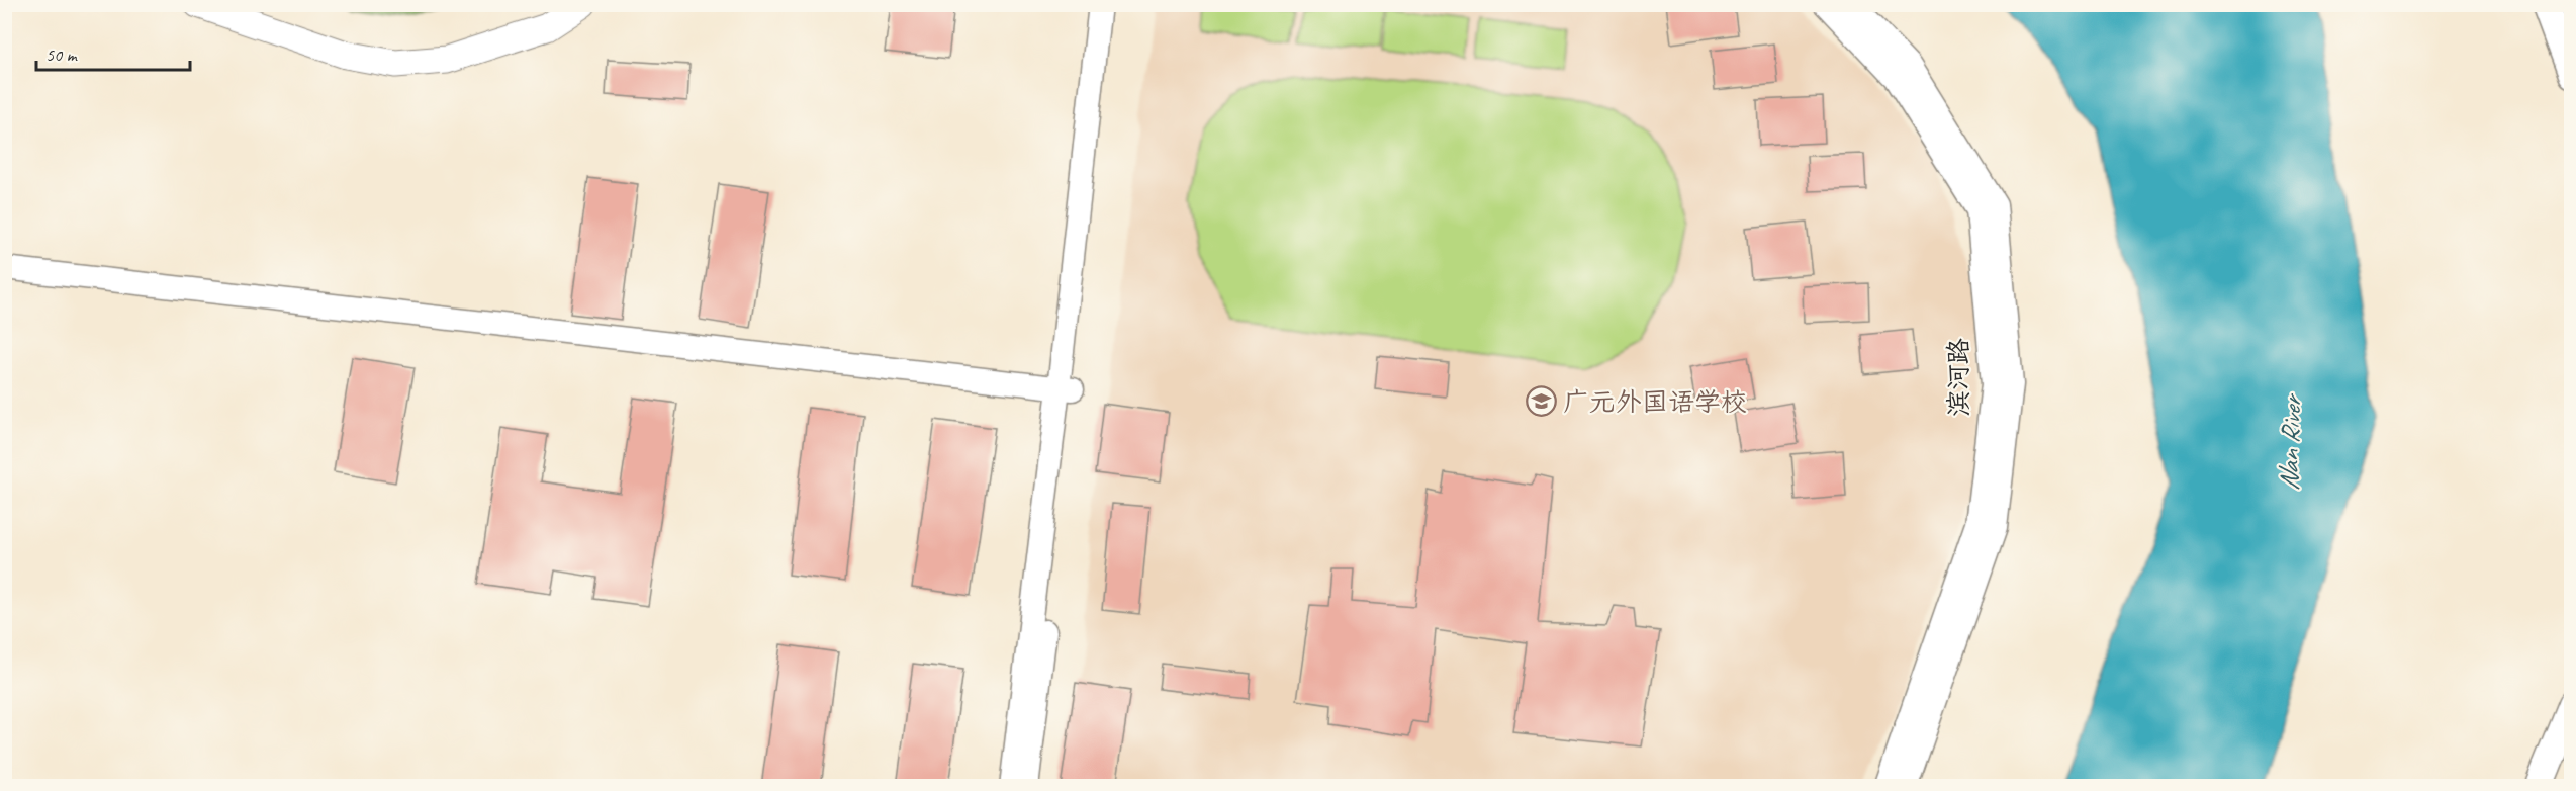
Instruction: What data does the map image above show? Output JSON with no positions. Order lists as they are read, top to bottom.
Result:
{
  "streets": {
    "street": ["滨河路"]
  },
  "water": ["Nan River"],
  "places": {
    "school or university": ["广元外国语学校"]
  },
  "scale_bar": "50 m"
}
